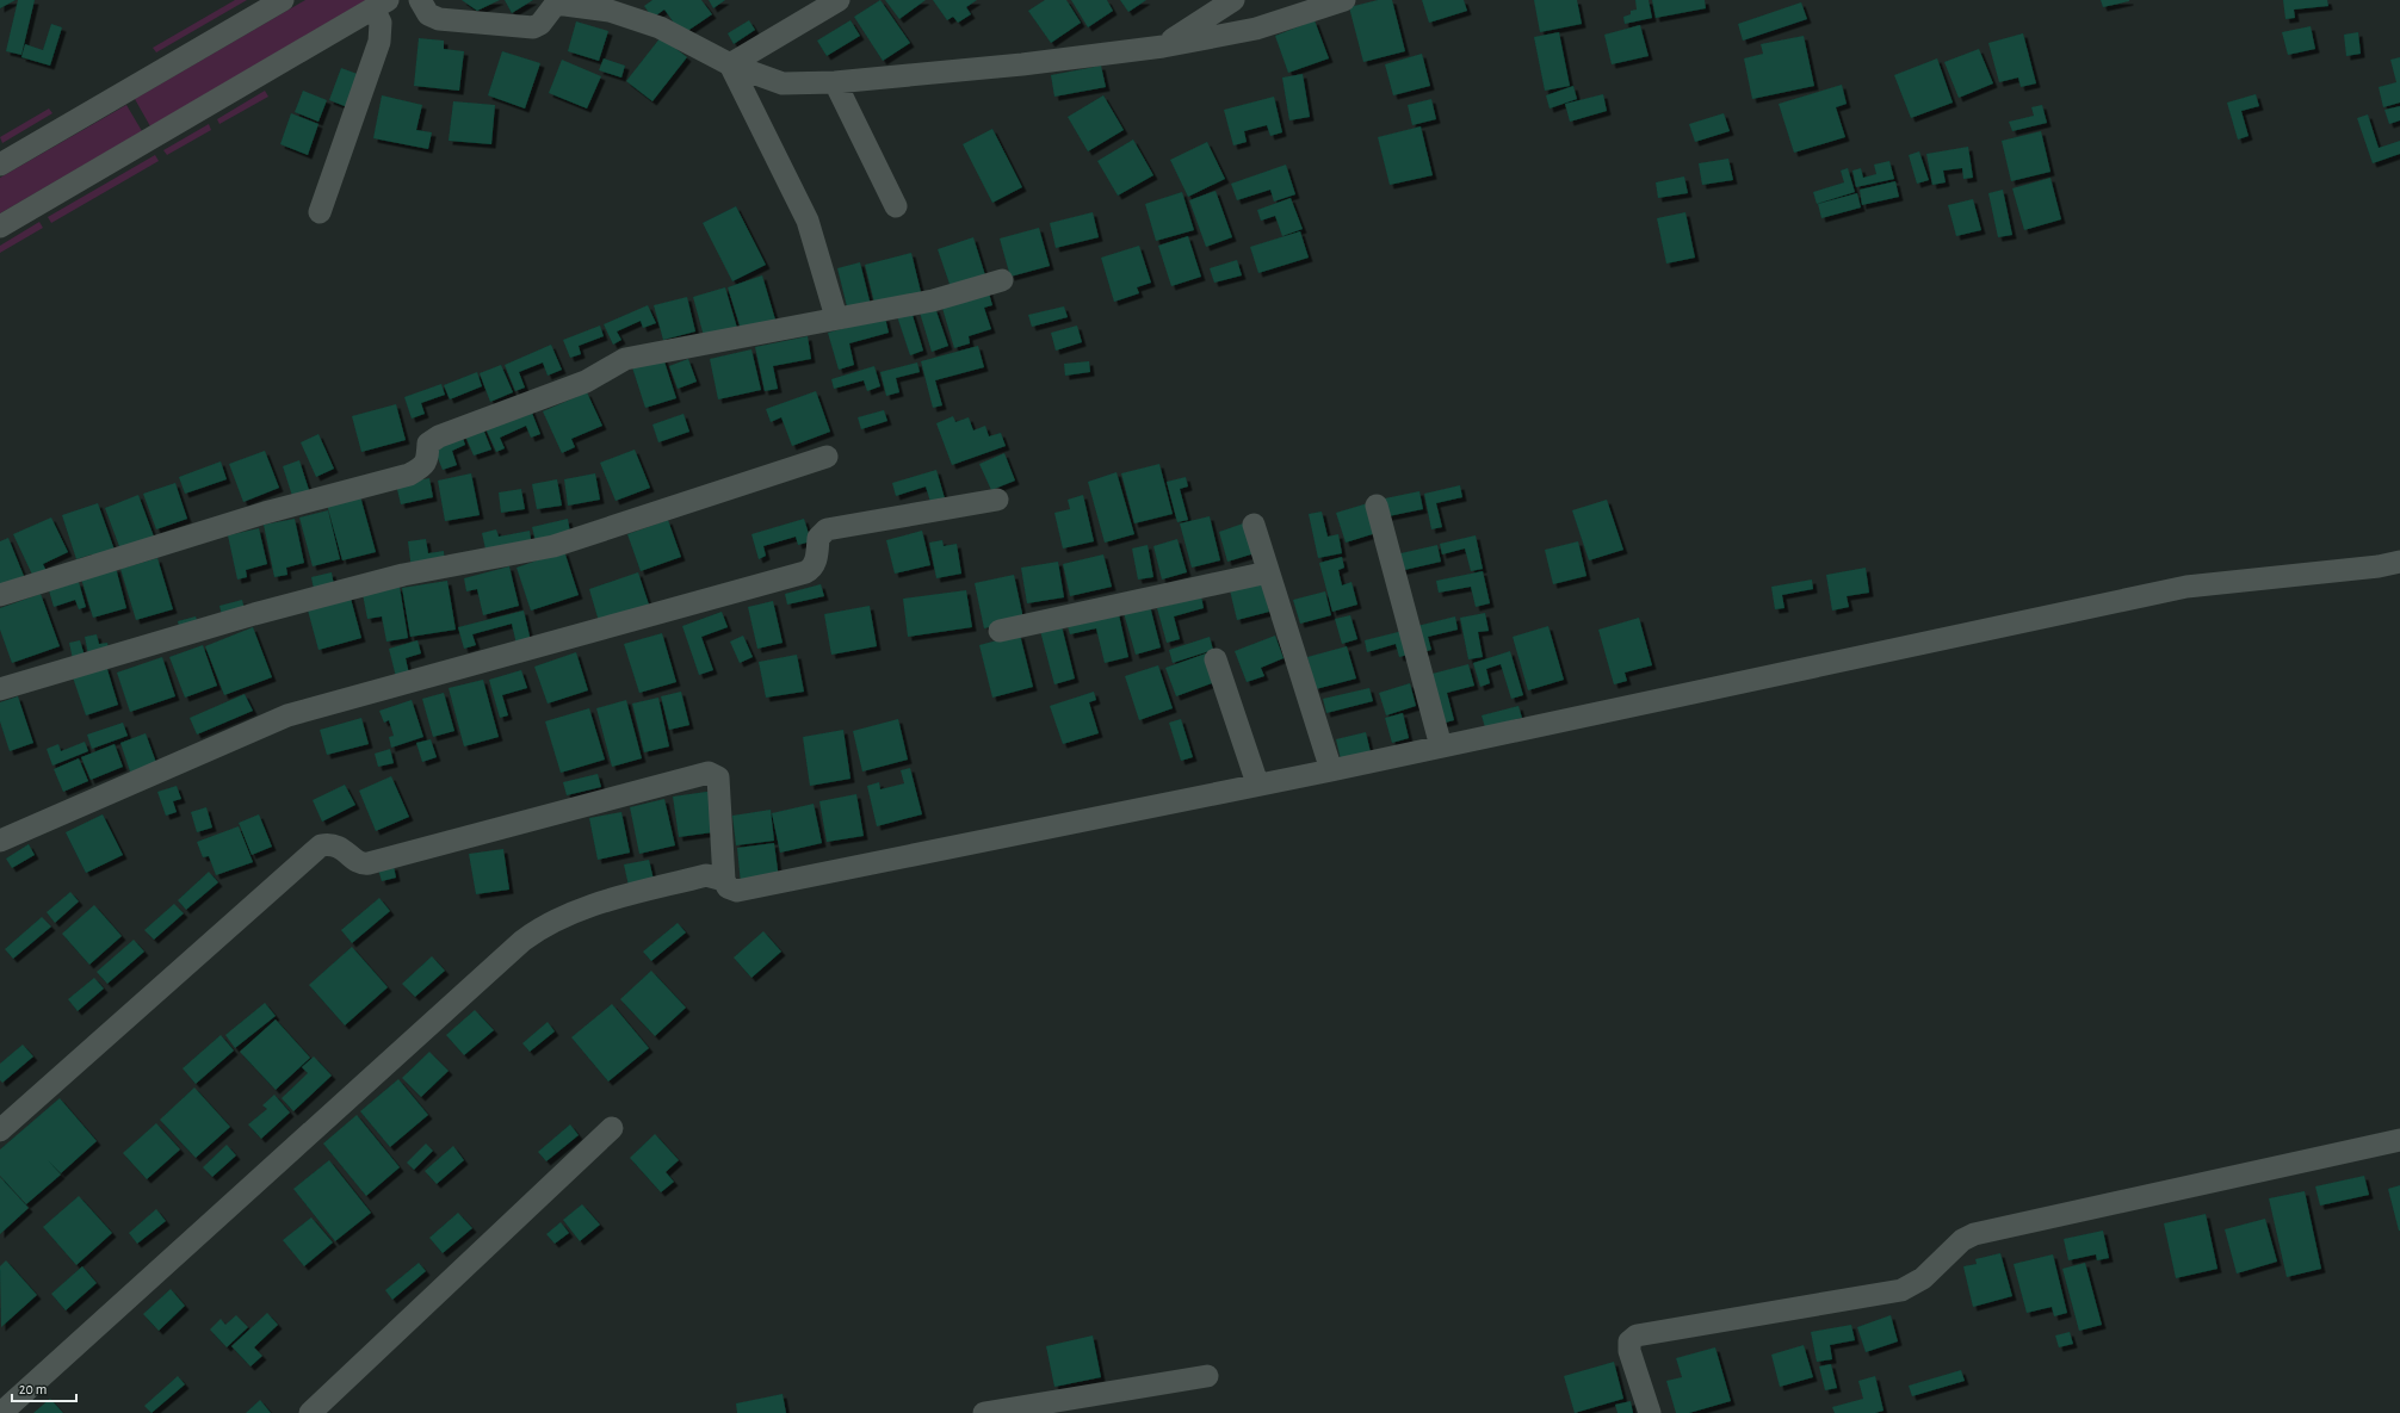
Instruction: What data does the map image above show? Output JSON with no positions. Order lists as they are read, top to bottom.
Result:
{
  "scale_bar": "20 m"
}
